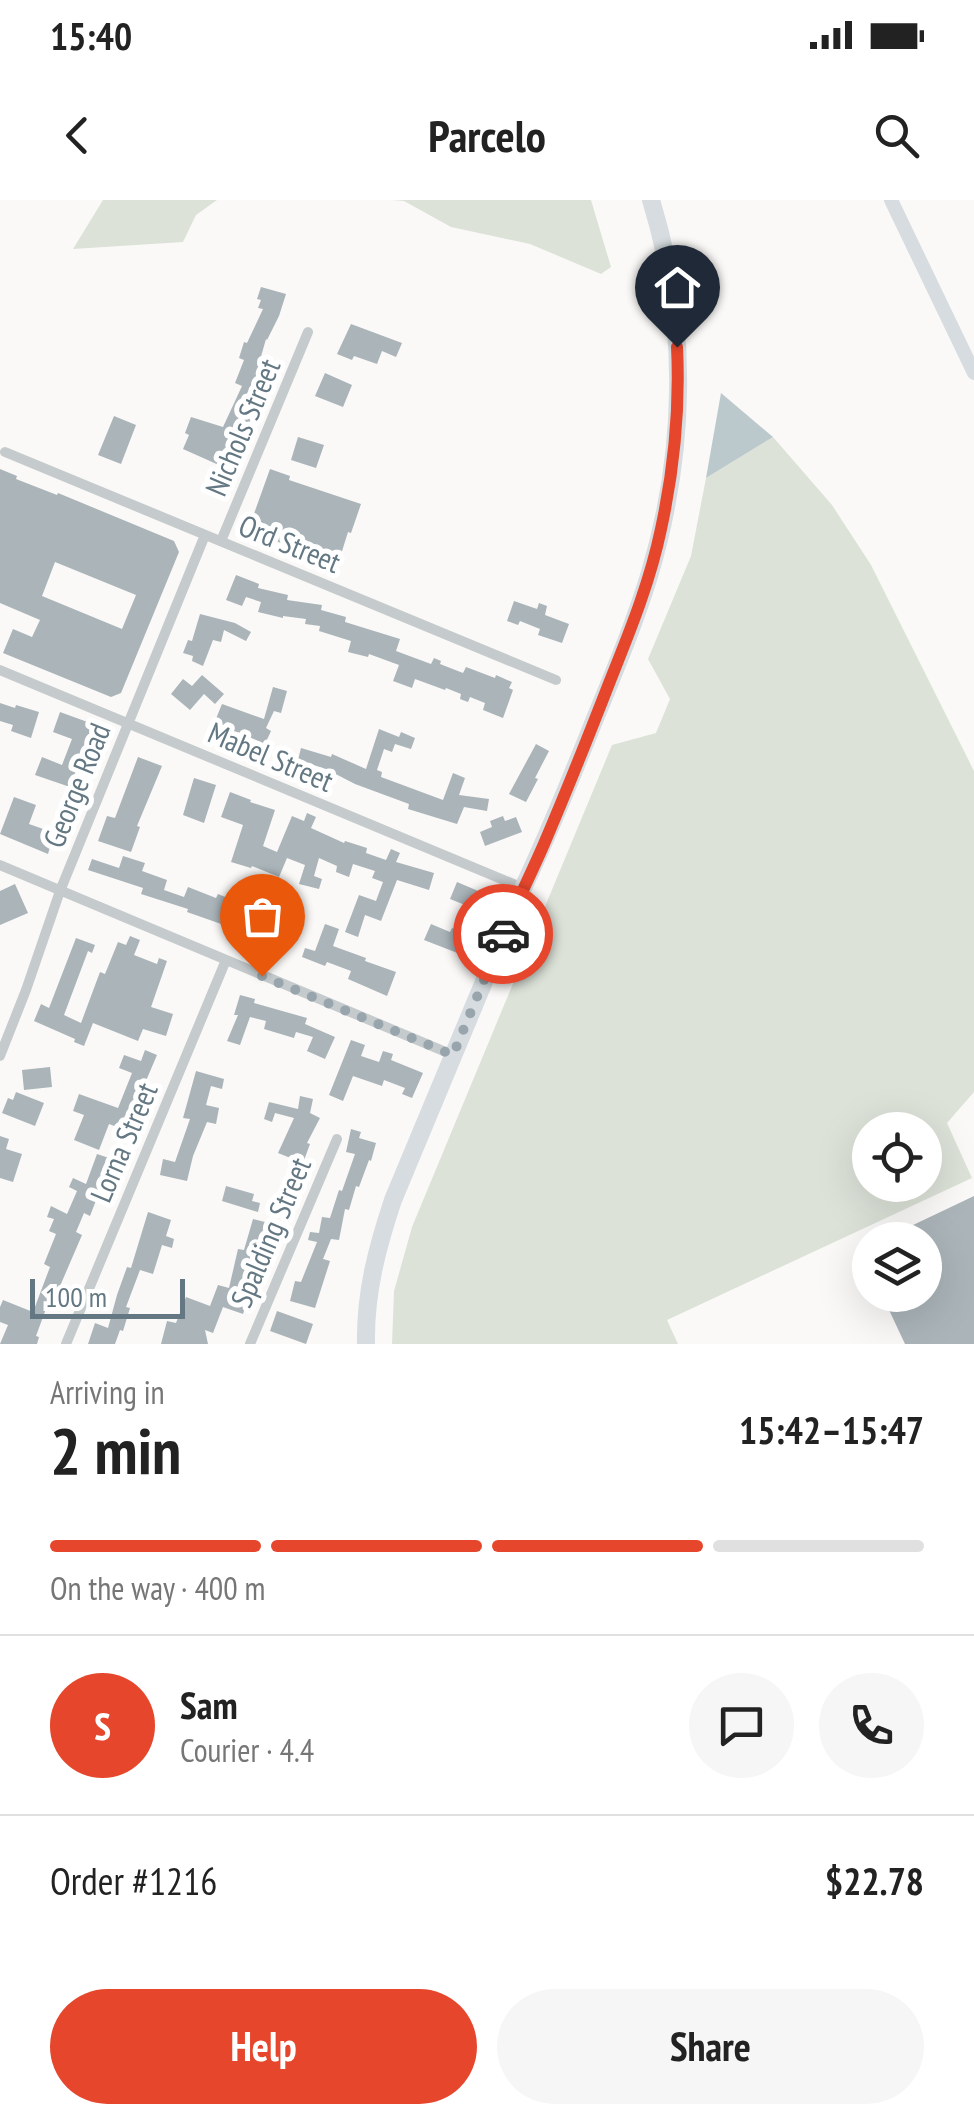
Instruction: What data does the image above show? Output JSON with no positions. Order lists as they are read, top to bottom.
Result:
{
  "streets": {
    "street": [
      "Nichols Street",
      "Ord Street",
      "Mabel Street",
      "George Road",
      "Lorna Street",
      "Spalding Street"
    ]
  },
  "crossings": [
    ["Nichols Street", "Ord Street"],
    ["Ord Street", "George Road"],
    ["Mabel Street", "George Road"]
  ],
  "scale_bar": "100 m",
  "page": {
    "status": "15:40",
    "header": "Parcelo",
    "scale": "100 m",
    "heading": ["2 min", "Arriving in", "15:42–15:47"],
    "panel": [
      "Sam",
      "Courier · 4.4",
      "Order #1216",
      "$22.78"
    ],
    "bar": "On the way · 400 m",
    "round": "S",
    "buttons": ["Help", "Share"]
  }
}
